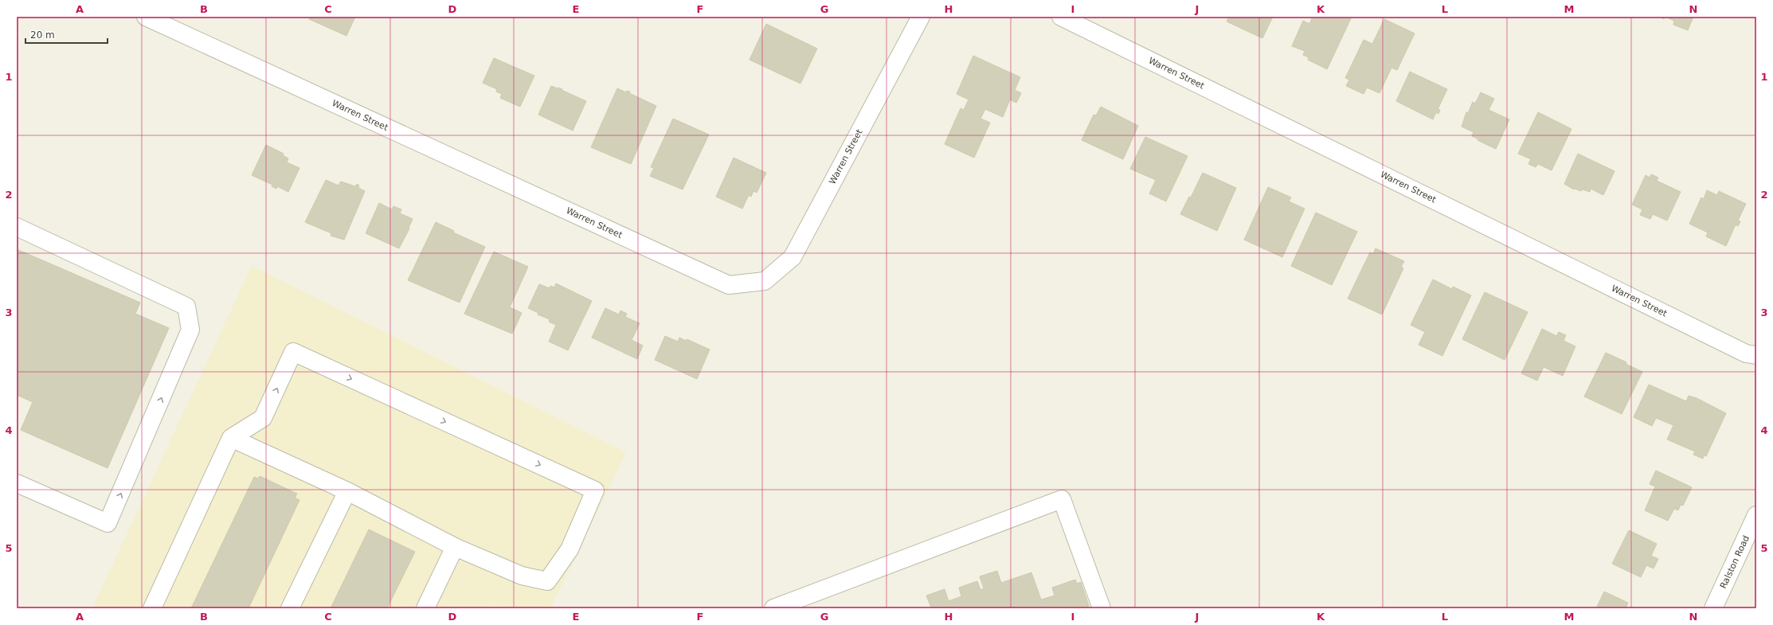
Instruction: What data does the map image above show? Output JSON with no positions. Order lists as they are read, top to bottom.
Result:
{
  "streets": {
    "street": ["Warren Street", "Ralston Road"]
  },
  "scale_bar": "20 m",
  "grid": {
    "columns": [
      "A",
      "B",
      "C",
      "D",
      "E",
      "F",
      "G",
      "H",
      "I",
      "J",
      "K",
      "L",
      "M",
      "N"
    ],
    "rows": [
      "1",
      "2",
      "3",
      "4",
      "5"
    ]
  }
}
